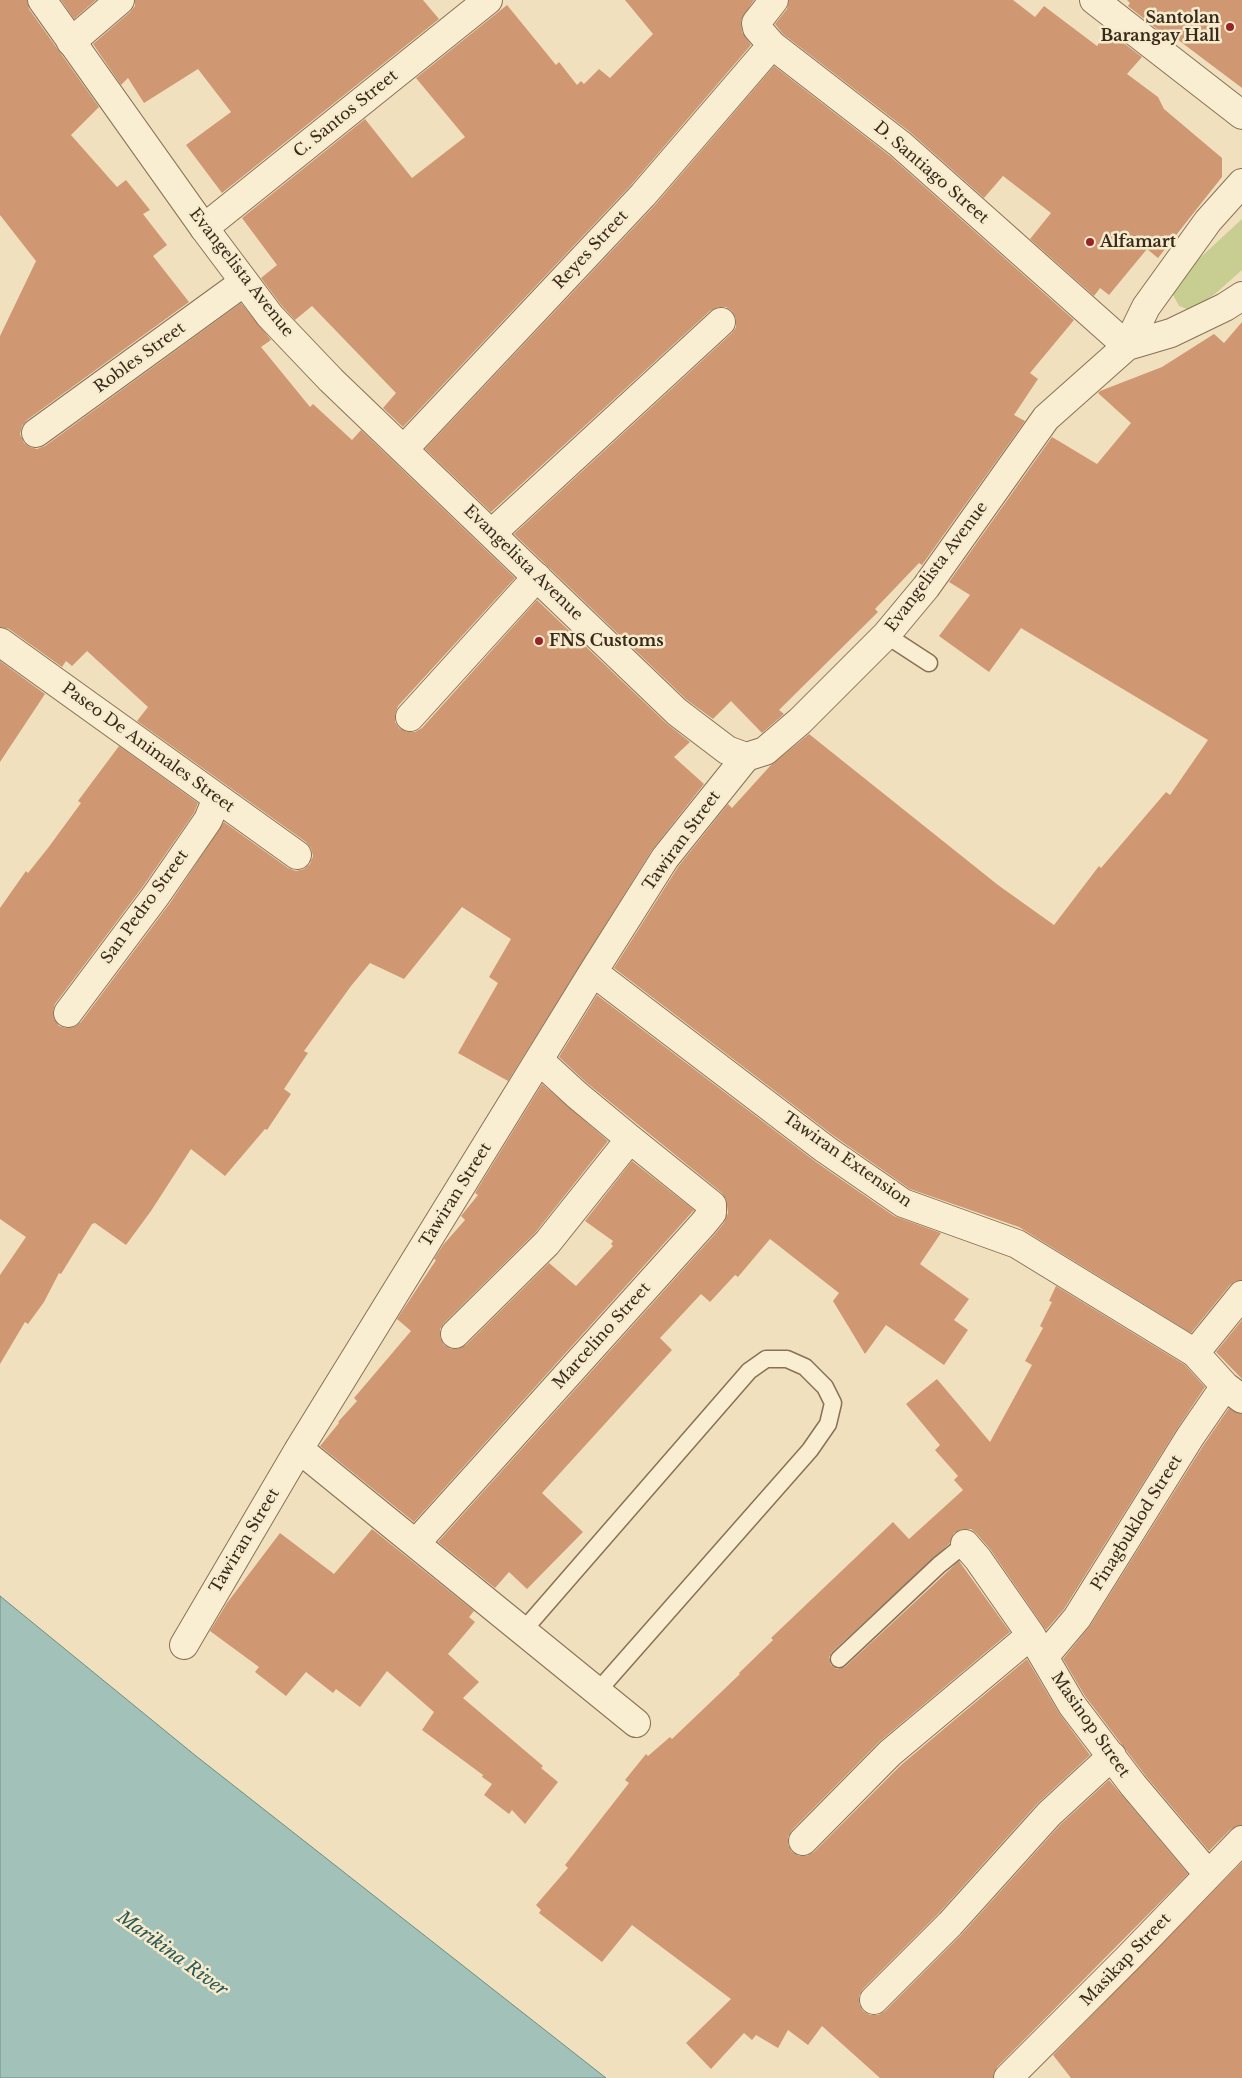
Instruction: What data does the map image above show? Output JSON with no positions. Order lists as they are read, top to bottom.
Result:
{
  "streets": {
    "street": [
      "C. Santos Street",
      "D. Santiago Street",
      "Reyes Street",
      "Evangelista Avenue",
      "Robles Street",
      "Paseo De Animales Street",
      "Tawiran Street",
      "San Pedro Street",
      "Tawiran Extension",
      "Marcelino Street",
      "Pinagbuklod Street",
      "Masinop Street",
      "Masikap Street"
    ]
  },
  "crossings": [
    ["C. Santos Street", "Evangelista Avenue"],
    ["D. Santiago Street", "Reyes Street"],
    ["D. Santiago Street", "Evangelista Avenue"],
    ["Reyes Street", "Evangelista Avenue"],
    ["Evangelista Avenue", "Robles Street"],
    ["Evangelista Avenue", "Tawiran Street"],
    ["Paseo De Animales Street", "San Pedro Street"],
    ["Tawiran Street", "Tawiran Extension"],
    ["Tawiran Street", "Marcelino Street"],
    ["Tawiran Extension", "Pinagbuklod Street"],
    ["Pinagbuklod Street", "Masinop Street"],
    ["Masinop Street", "Masikap Street"]
  ],
  "water": ["Marikina River"],
  "places": ["Santolan Barangay Hall", "Alfamart", "FNS Customs"]
}
